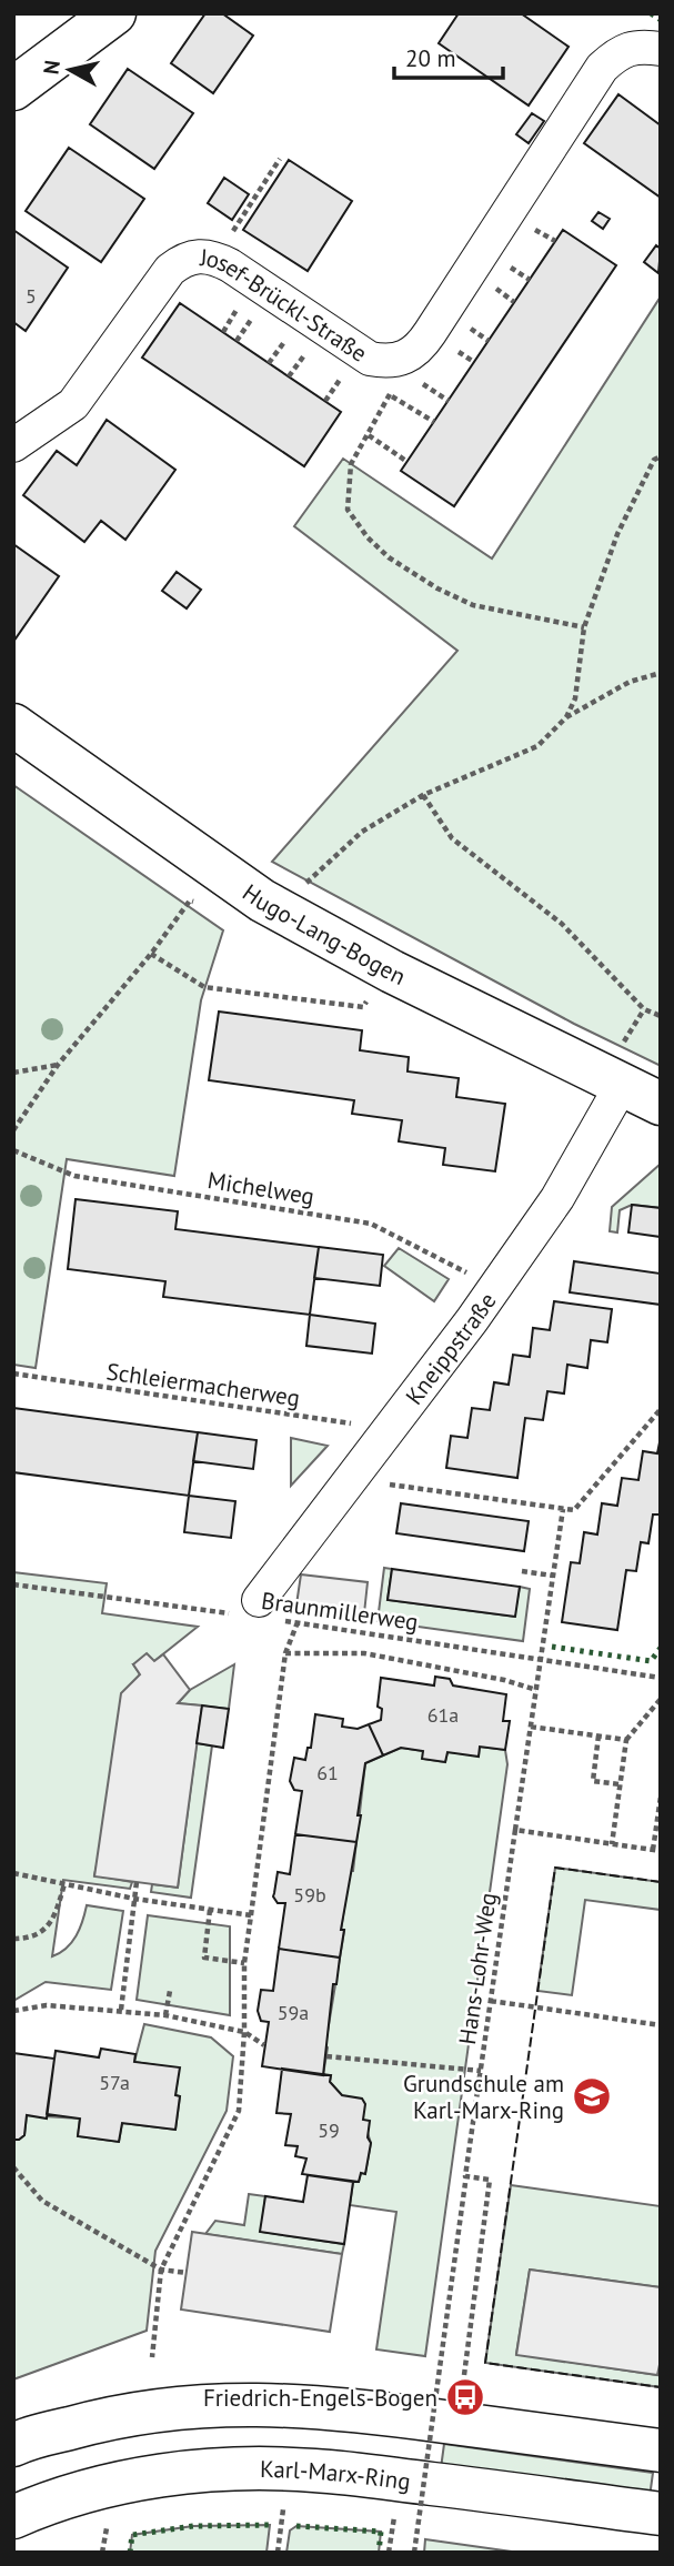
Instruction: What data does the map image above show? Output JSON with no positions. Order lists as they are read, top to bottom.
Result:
{
  "streets": {
    "main road": ["Hugo-Lang-Bogen", "Karl-Marx-Ring"],
    "street": ["Josef-Brückl-Straße", "Kneippstraße"],
    "path": [
      "Michelweg",
      "Schleiermacherweg",
      "Braunmillerweg",
      "Hans-Lohr-Weg"
    ]
  },
  "crossings": [
    ["Hugo-Lang-Bogen", "Kneippstraße"],
    ["Michelweg", "Kneippstraße"],
    ["Kneippstraße", "Schleiermacherweg"],
    ["Kneippstraße", "Braunmillerweg"],
    ["Braunmillerweg", "Hans-Lohr-Weg"]
  ],
  "places": {
    "school or university": ["Grundschule am Karl-Marx-Ring"],
    "bus stop": ["Friedrich-Engels-Bogen"]
  },
  "house_numbers": [
    "5",
    "61a",
    "61",
    "59b",
    "59a",
    "57a",
    "59"
  ],
  "scale_bar": "20 m",
  "north": "left"
}
